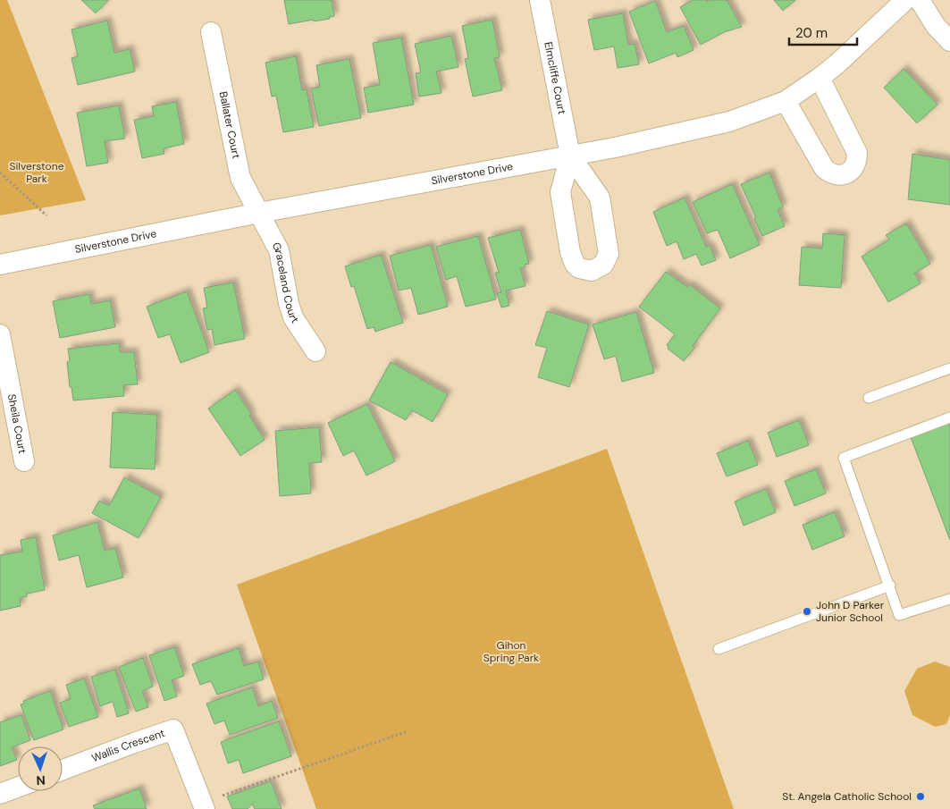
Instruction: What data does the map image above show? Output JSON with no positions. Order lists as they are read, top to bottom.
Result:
{
  "streets": {
    "street": [
      "Elmcliffe Court",
      "Ballater Court",
      "Silverstone Drive",
      "Graceland Court",
      "Sheila Court",
      "Wallis Crescent"
    ]
  },
  "crossings": [
    ["Elmcliffe Court", "Silverstone Drive"],
    ["Ballater Court", "Silverstone Drive"],
    ["Ballater Court", "Graceland Court"],
    ["Silverstone Drive", "Graceland Court"]
  ],
  "parks": ["Silverstone Park", "Gihon Spring Park"],
  "places": ["John D Parker Junior School", "St. Angela Catholic School"],
  "scale_bar": "20 m",
  "north": "bottom"
}
